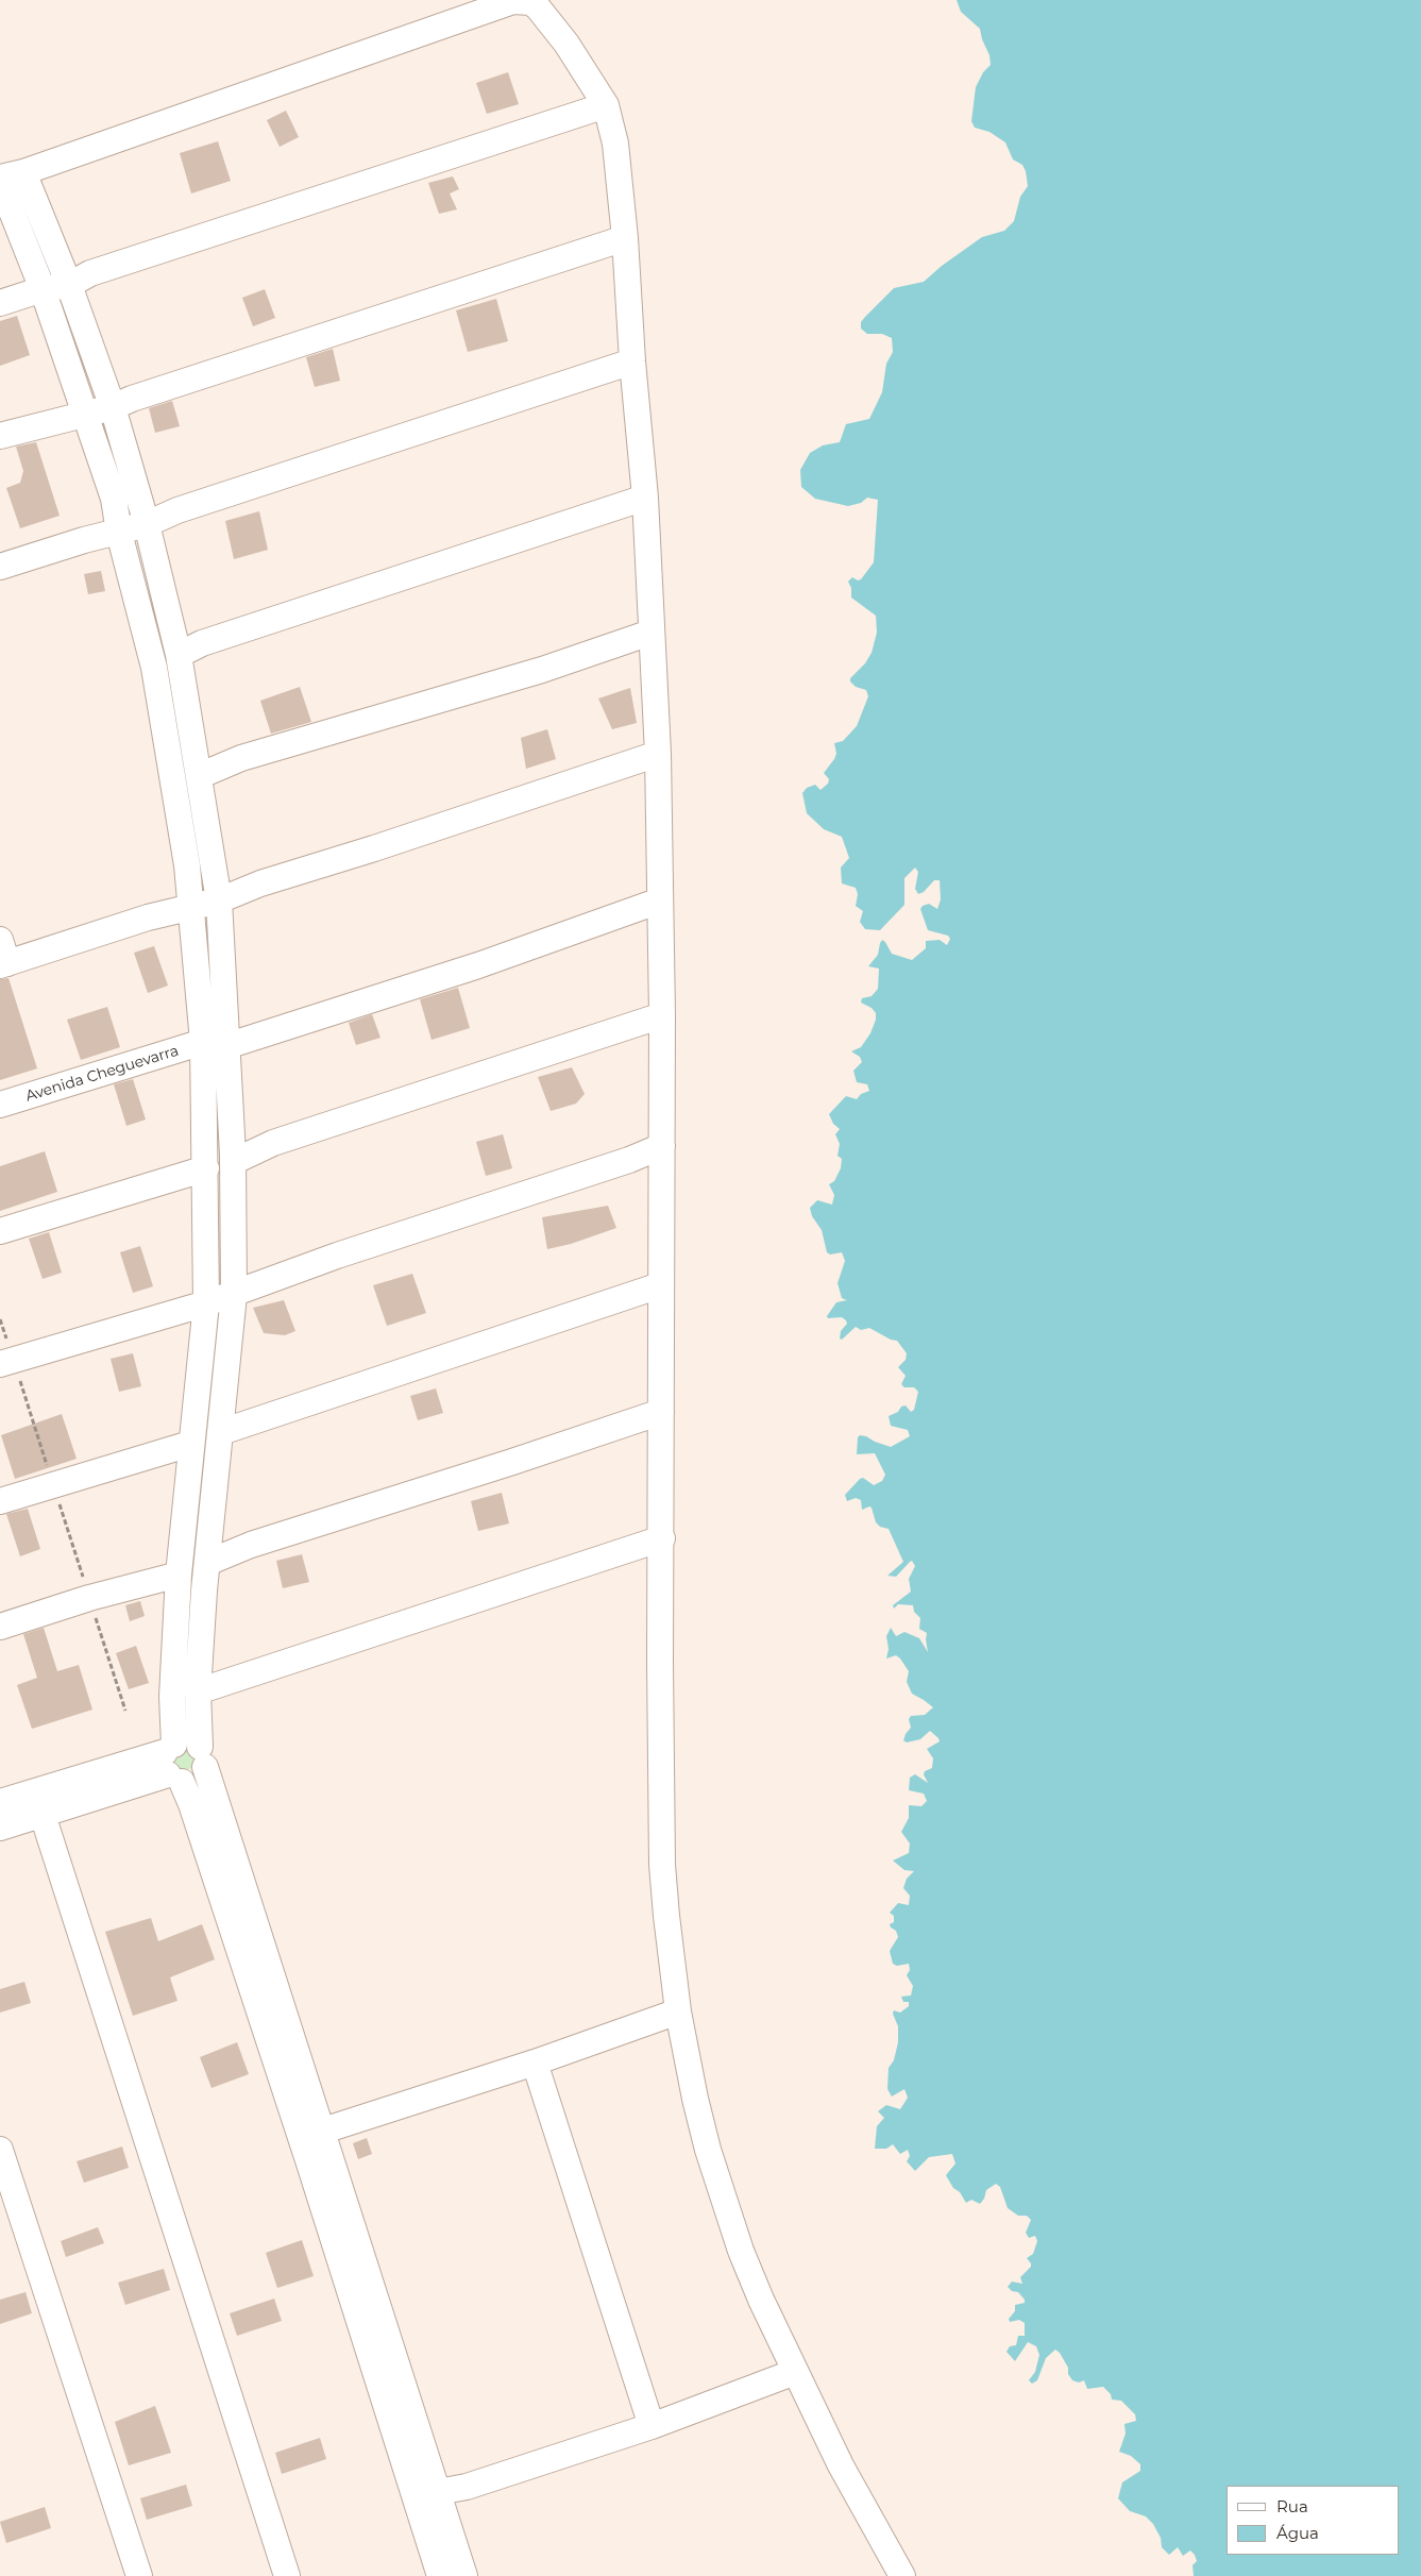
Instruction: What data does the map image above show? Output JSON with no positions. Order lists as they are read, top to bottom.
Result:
{
  "streets": {
    "street": ["Avenida Cheguevarra"]
  },
  "legend": ["Rua", "Água"]
}
